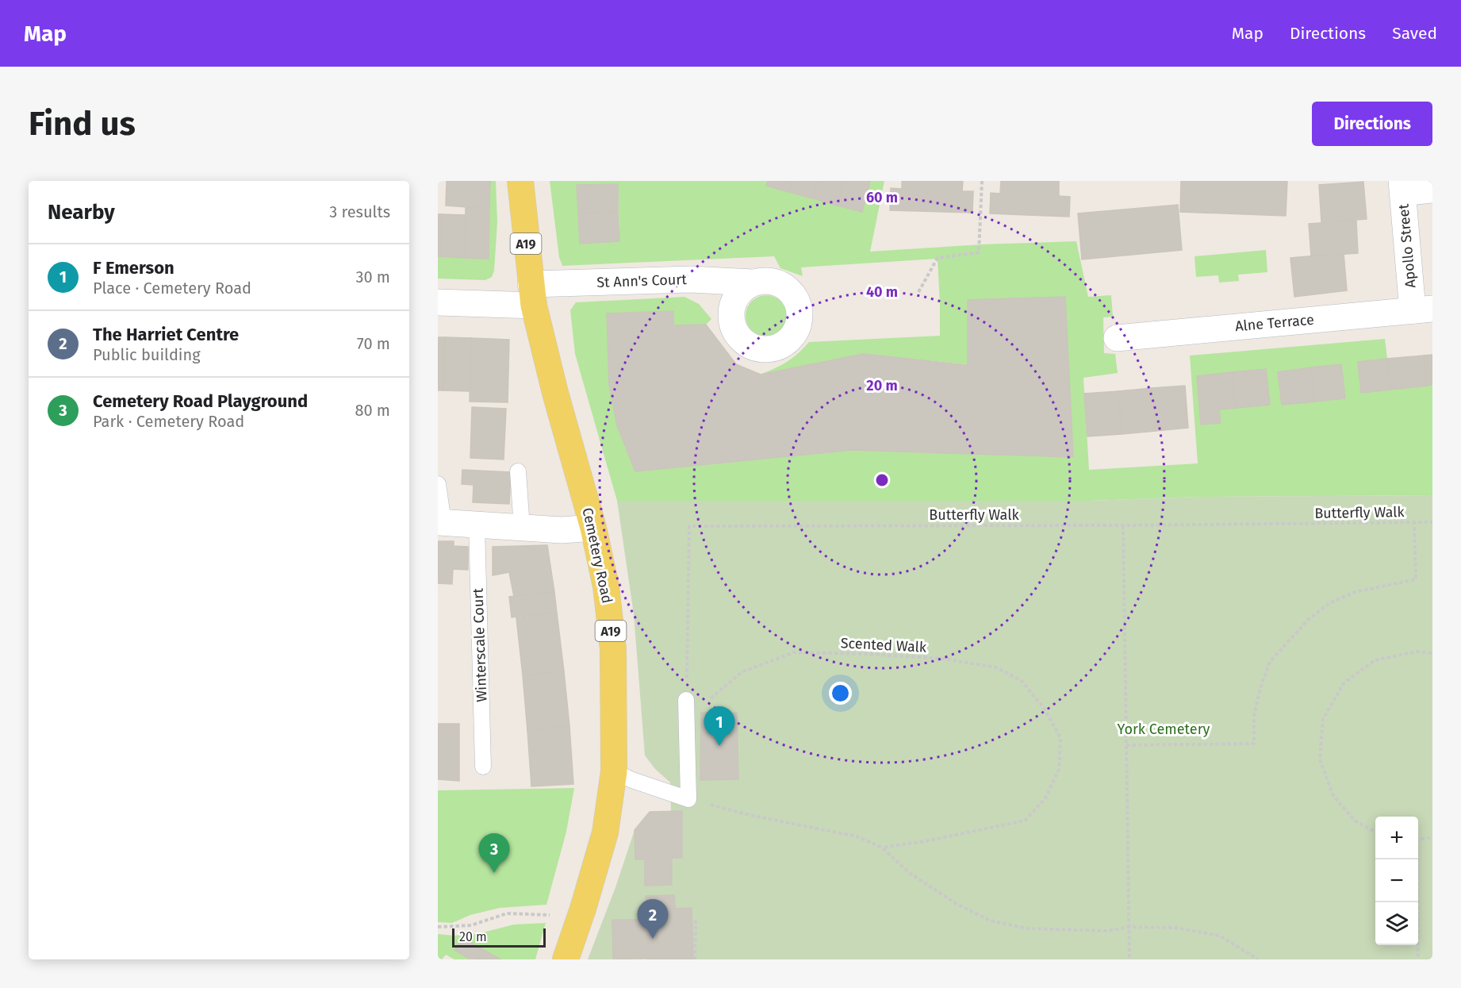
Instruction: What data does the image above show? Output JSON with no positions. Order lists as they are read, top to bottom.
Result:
{
  "streets": {
    "main road": ["A19", "Cemetery Road"],
    "street": ["Apollo Street", "St Ann's Court", "Alne Terrace"],
    "lane": ["Winterscale Court"],
    "path": ["Butterfly Walk", "Scented Walk"]
  },
  "crossings": [
    ["Apollo Street", "Alne Terrace"],
    ["St Ann's Court", "Cemetery Road"],
    ["Butterfly Walk", "Scented Walk"]
  ],
  "parks": ["York Cemetery"],
  "scale_bar": "20 m",
  "page": {
    "header": "Map",
    "nav": ["Map", "Directions", "Saved"],
    "buttons": "Directions",
    "title": "Find us",
    "heading": ["Nearby", "3 results"],
    "list": [
      {
        "mark": "1",
        "name": "F Emerson",
        "note": "Place · Cemetery Road",
        "value": "30 m"
      },
      {
        "mark": "2",
        "name": "The Harriet Centre",
        "note": "Public building",
        "value": "70 m"
      },
      {
        "mark": "3",
        "name": "Cemetery Road Playground",
        "note": "Park · Cemetery Road",
        "value": "80 m"
      }
    ],
    "pins": ["1", "3", "2"],
    "map_buttons": ["+", "−"],
    "scale": "20 m"
  },
  "rings": ["60 m", "40 m", "20 m"]
}
